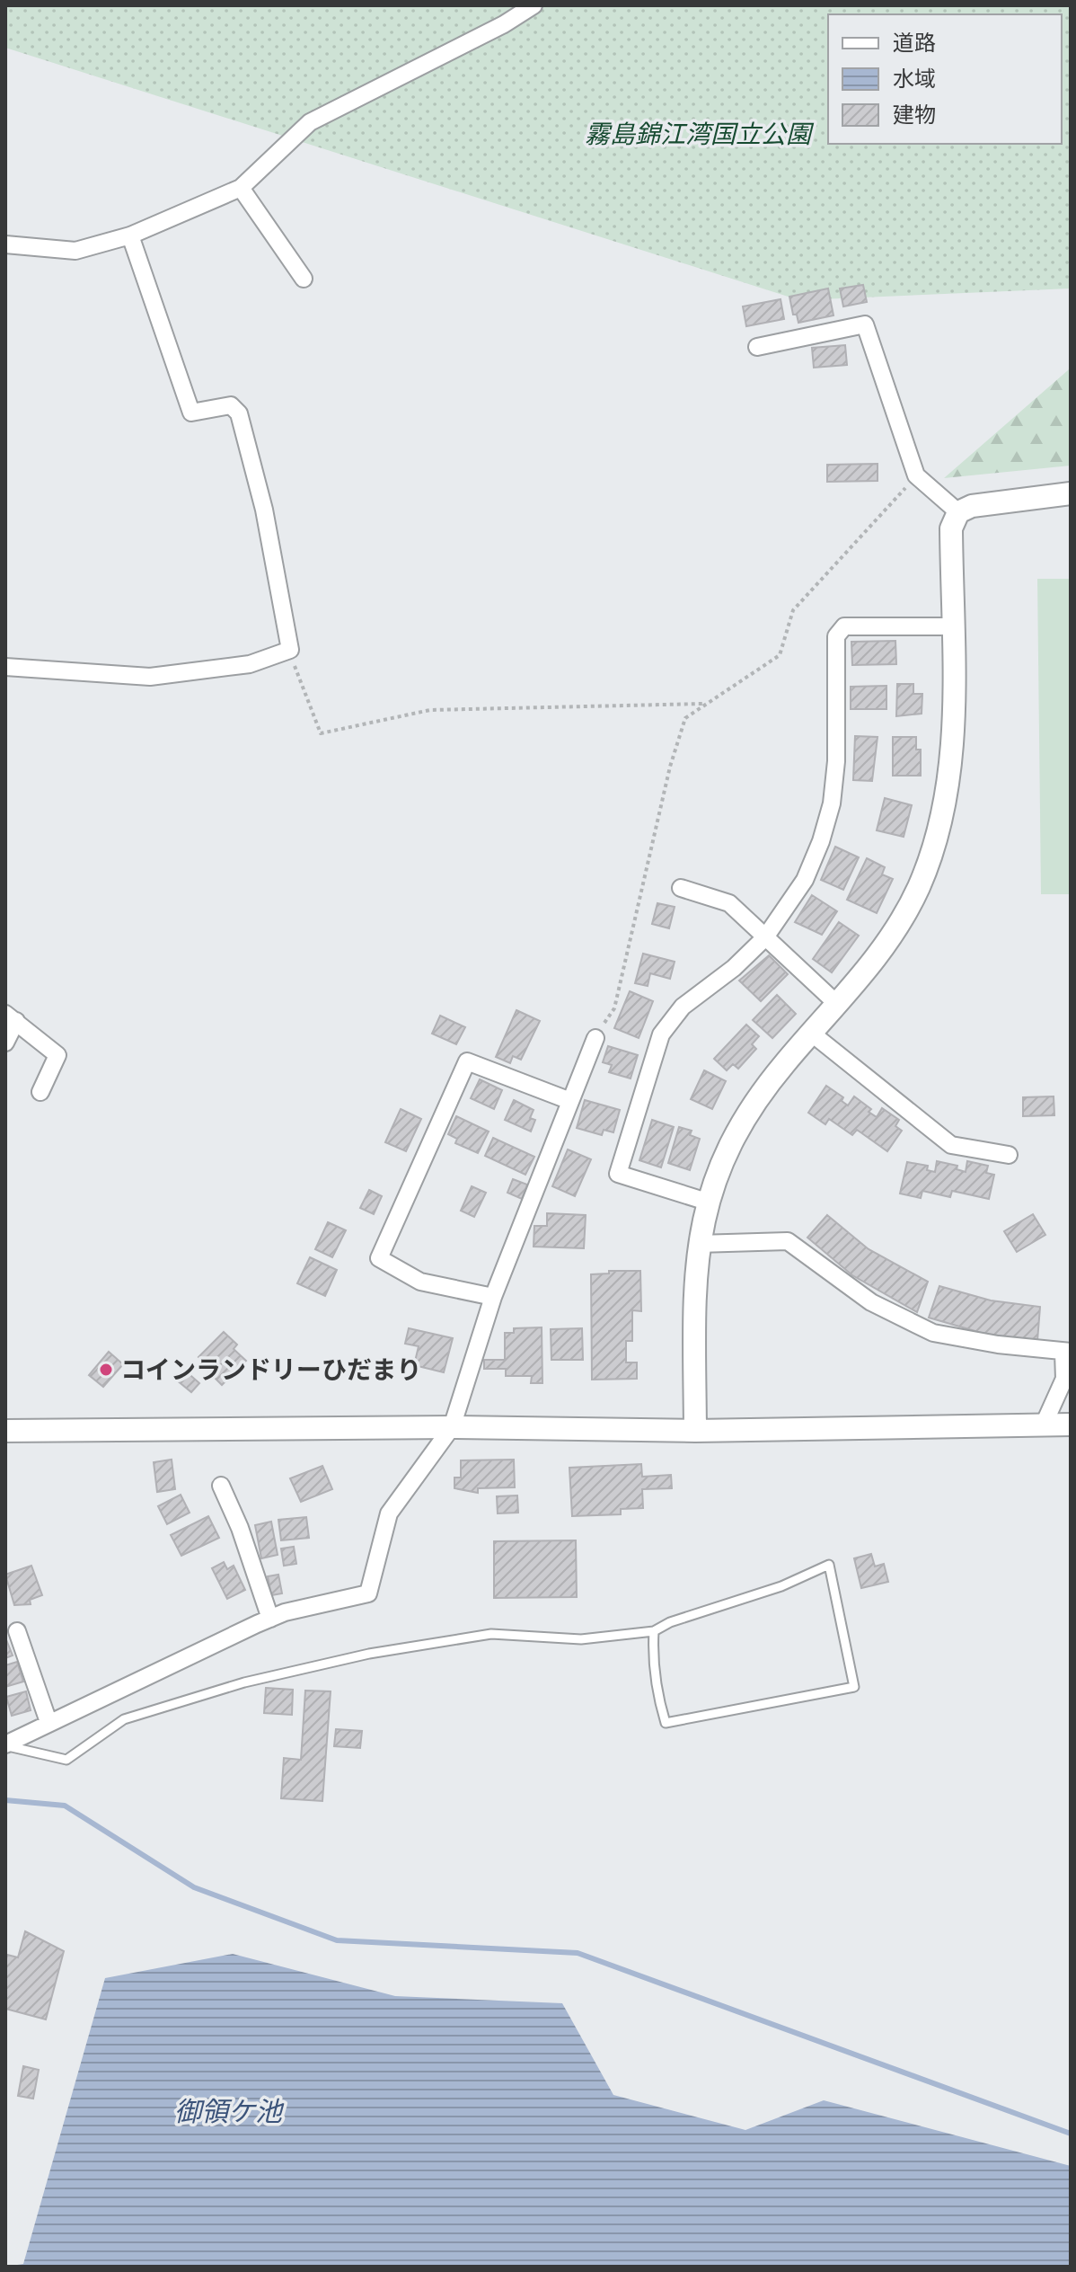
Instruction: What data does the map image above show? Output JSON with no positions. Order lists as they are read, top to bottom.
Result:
{
  "water": ["御領ケ池"],
  "parks": ["霧島錦江湾国立公園"],
  "places": ["コインランドリーひだまり"],
  "legend": ["道路", "水域", "建物"]
}
